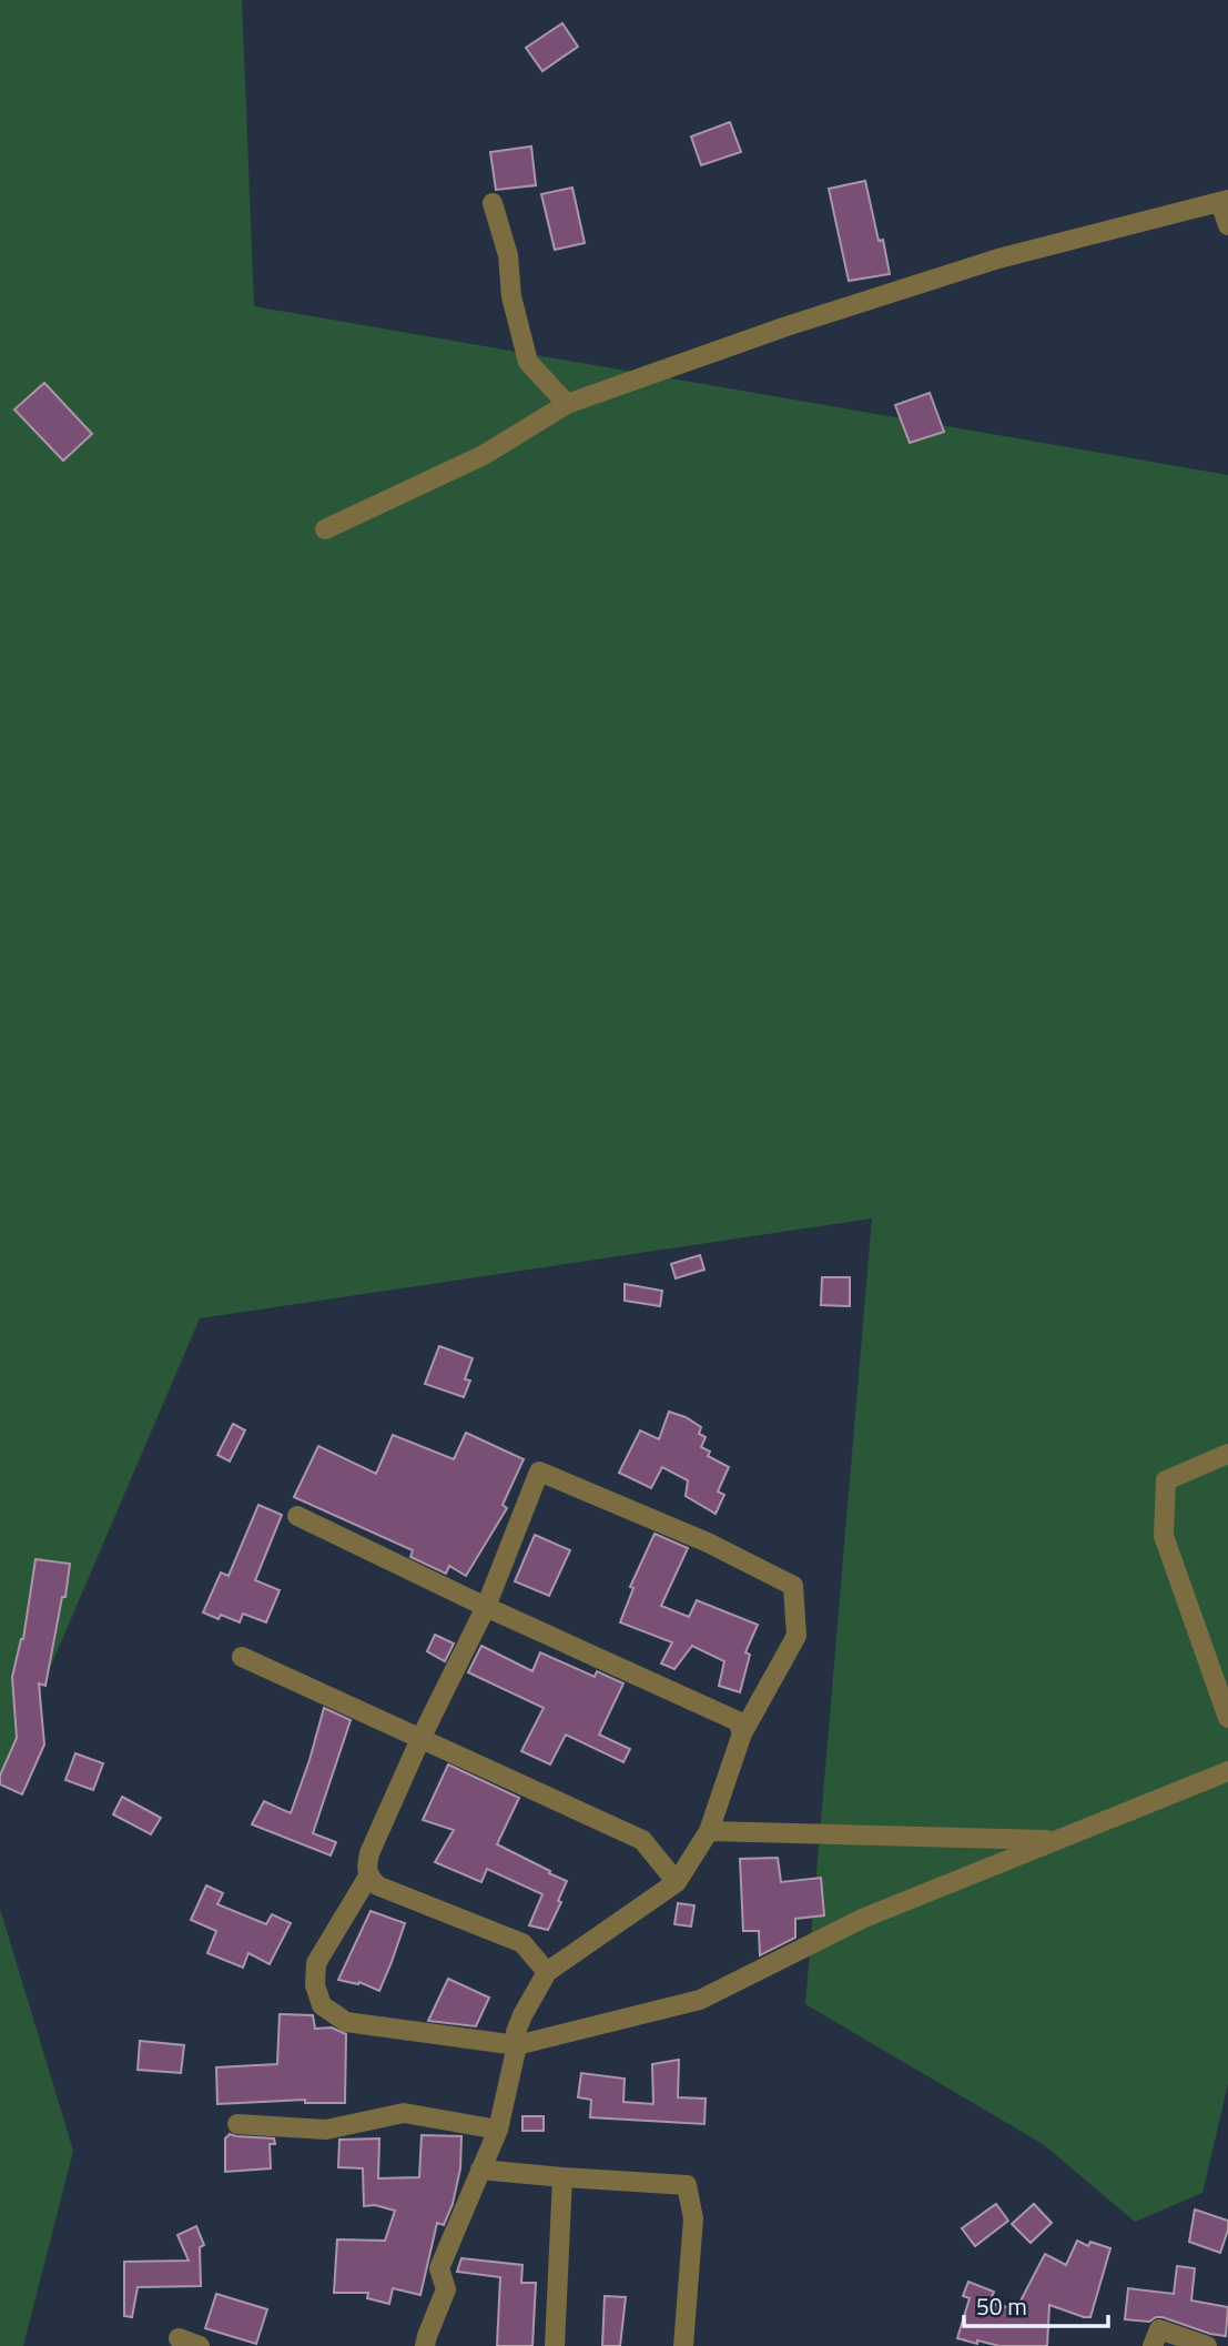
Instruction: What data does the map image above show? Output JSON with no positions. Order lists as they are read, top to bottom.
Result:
{
  "scale_bar": "50 m"
}
